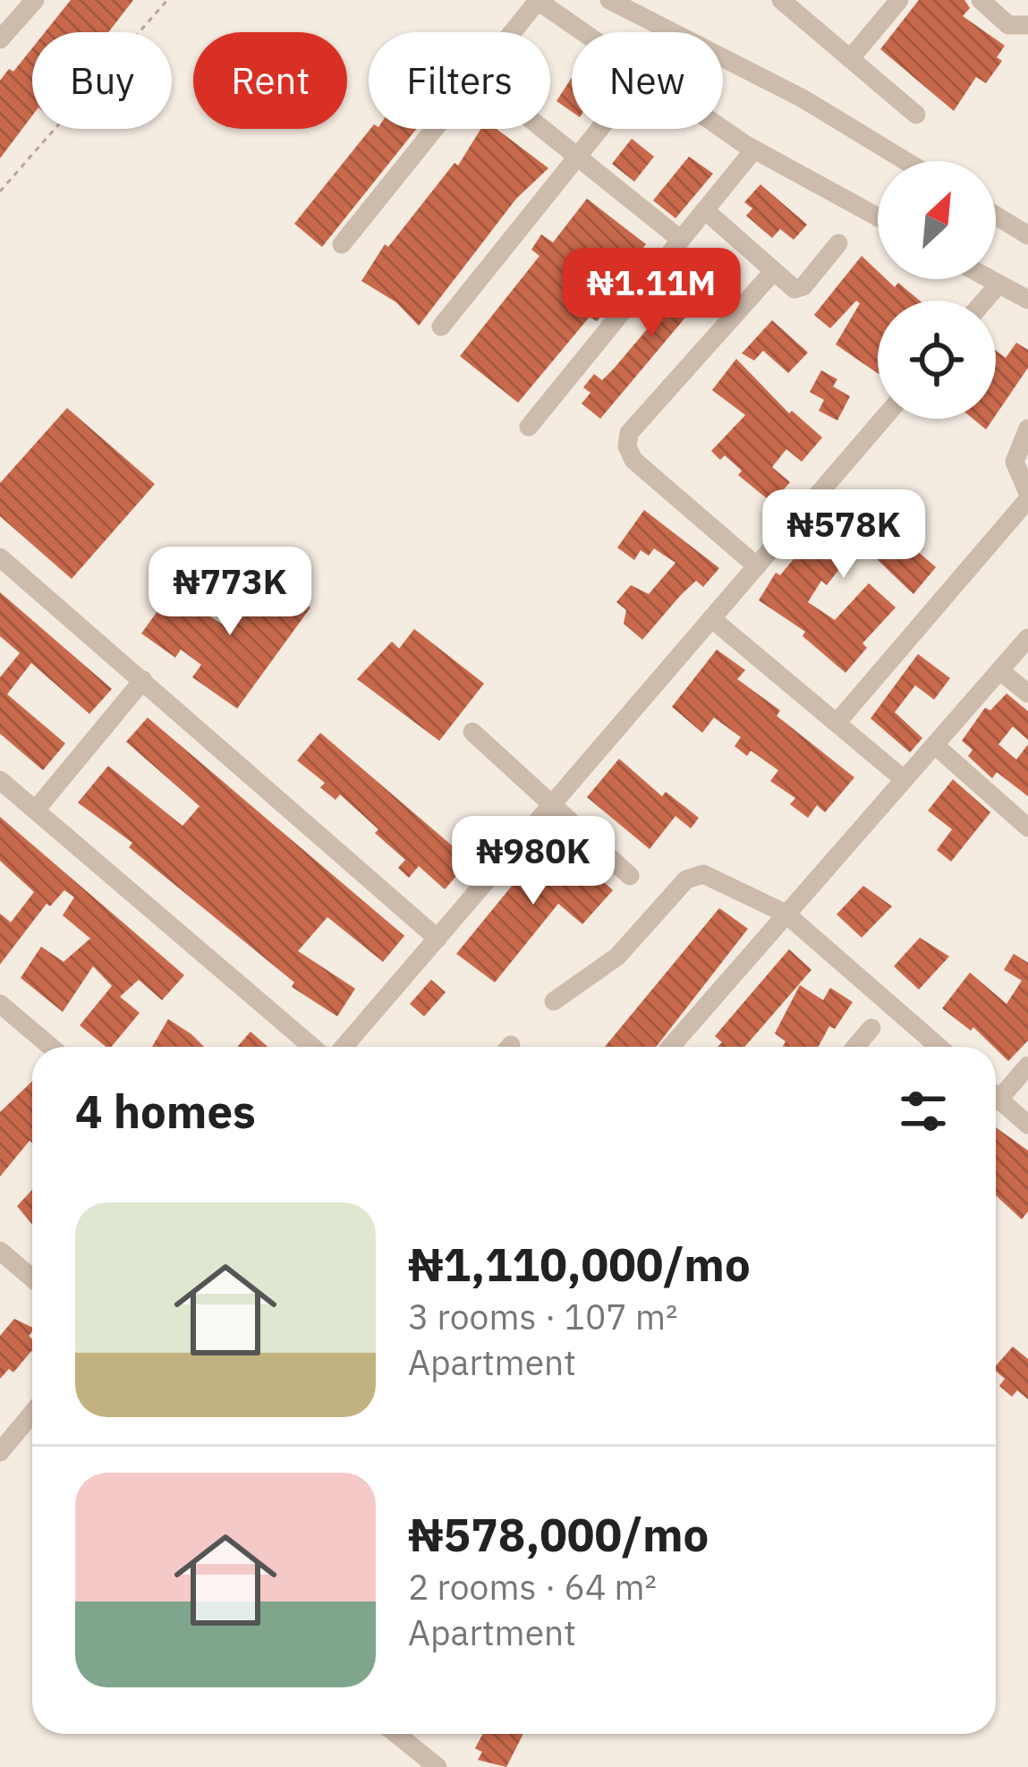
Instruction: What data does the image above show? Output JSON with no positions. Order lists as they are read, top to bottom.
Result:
{
  "north": "top right",
  "page": {
    "chip": [
      "Buy",
      "Rent",
      "Filters",
      "New"
    ],
    "price": [
      "₦1.11M",
      "₦578K",
      "₦773K",
      "₦980K"
    ],
    "heading": "4 homes",
    "list": [
      {
        "name": "₦1,110,000/mo",
        "note": "3 rooms · 107 m² · Apartment"
      },
      {
        "name": "₦578,000/mo",
        "note": "2 rooms · 64 m² · Apartment"
      }
    ]
  }
}
